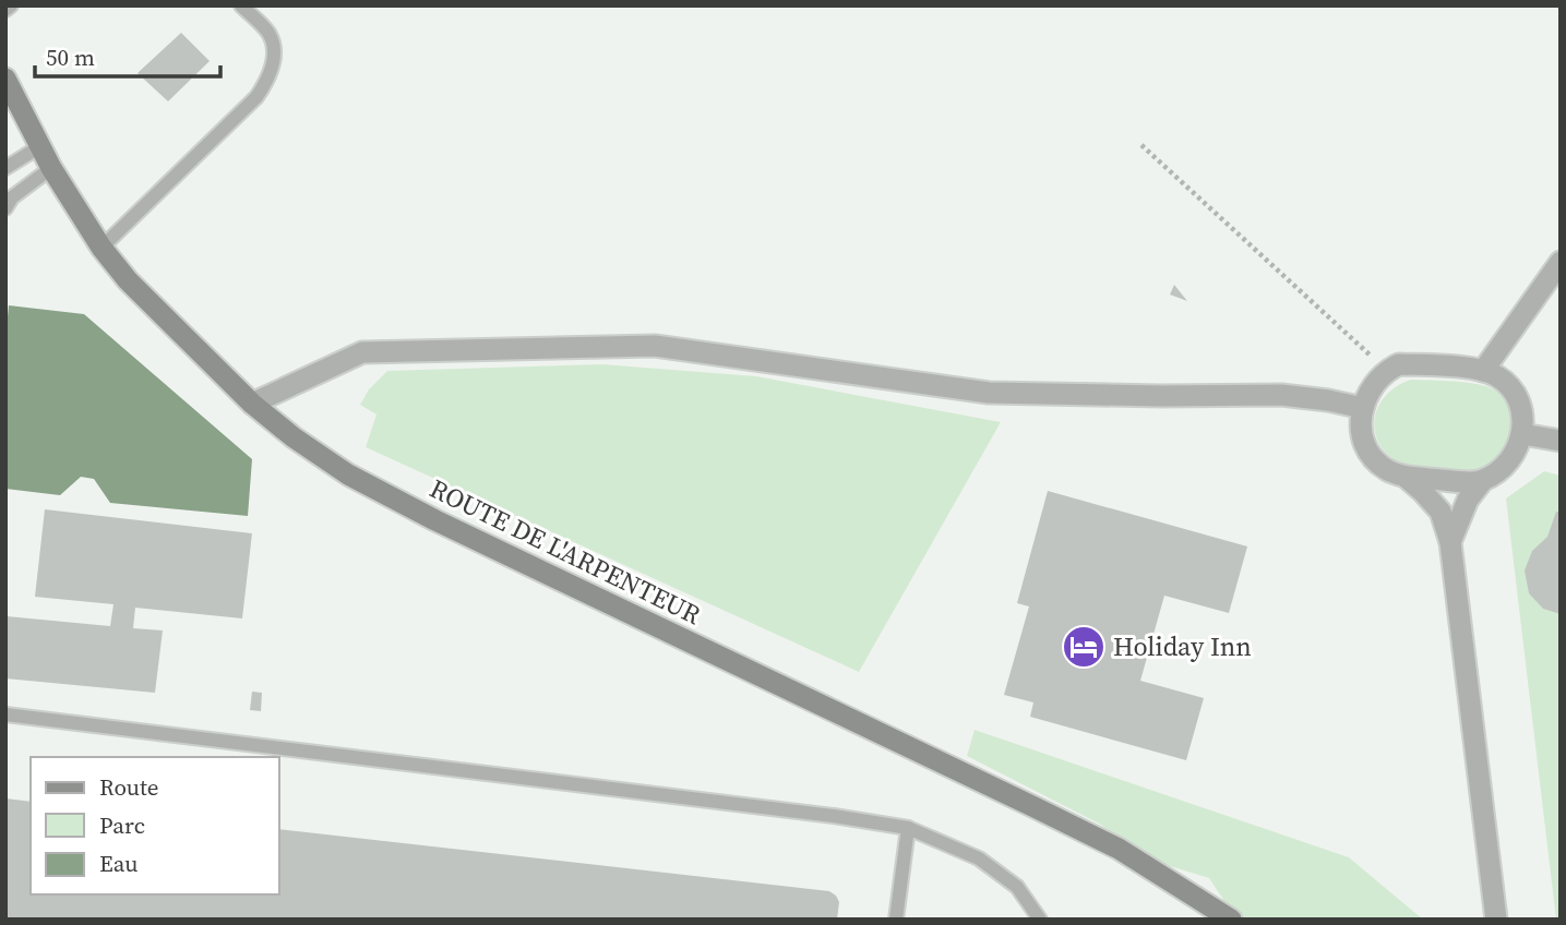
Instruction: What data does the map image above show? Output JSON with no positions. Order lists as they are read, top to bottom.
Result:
{
  "streets": {
    "main road": ["ROUTE DE L'ARPENTEUR"]
  },
  "places": {
    "hotel": ["Holiday Inn"]
  },
  "legend": ["Route", "Parc", "Eau"],
  "scale_bar": "50 m"
}
